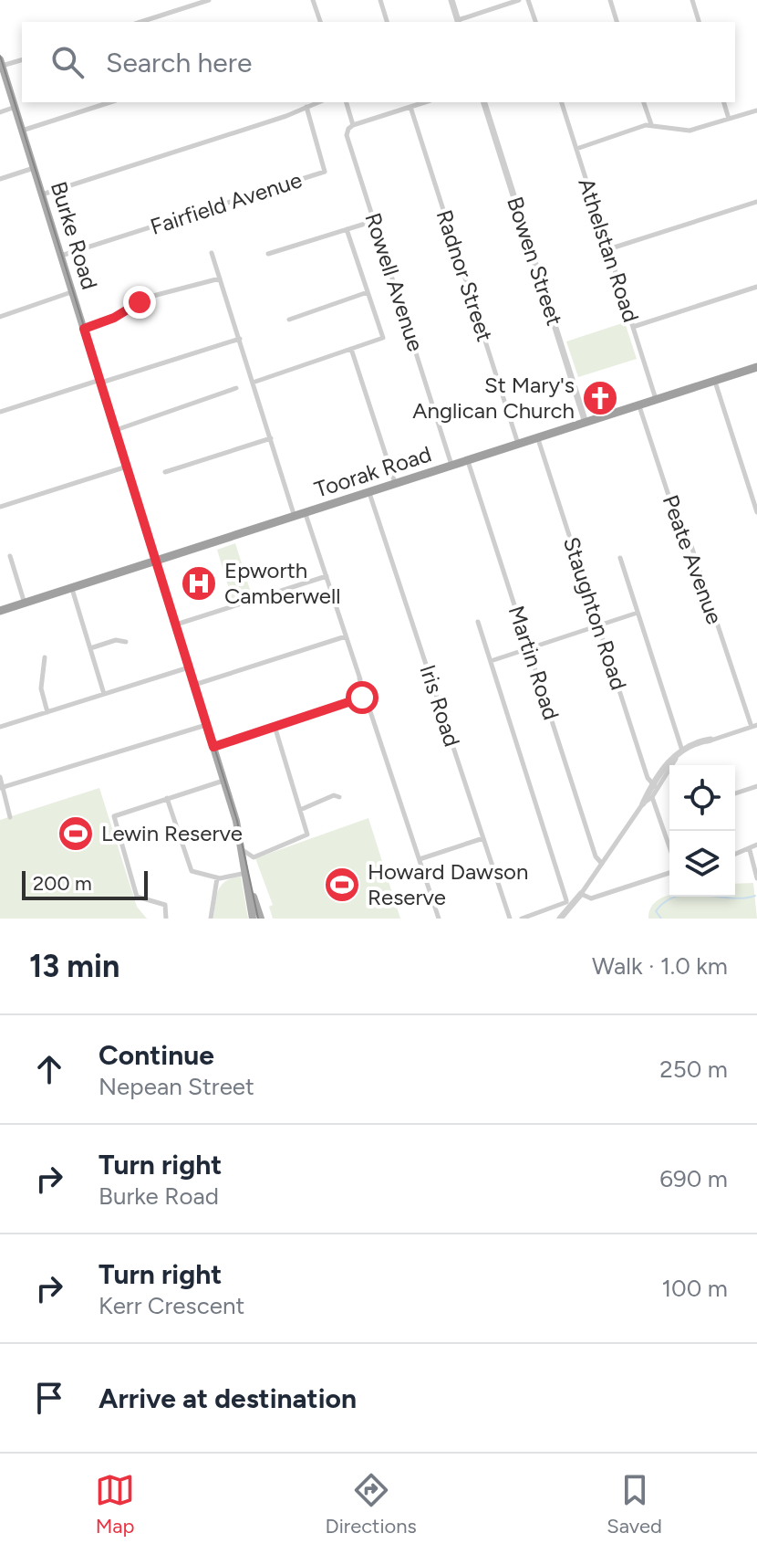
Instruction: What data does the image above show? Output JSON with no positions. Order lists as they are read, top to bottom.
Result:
{
  "streets": {
    "highway": ["Toorak Road"],
    "main road": ["Burke Road"],
    "street": [
      "Fairfield Avenue",
      "Athelstan Road",
      "Bowen Street",
      "Radnor Street",
      "Rowell Avenue",
      "Peate Avenue",
      "Staughton Road",
      "Martin Road",
      "Iris Road"
    ]
  },
  "crossings": [
    ["Fairfield Avenue", "Burke Road"],
    ["Burke Road", "Toorak Road"],
    ["Athelstan Road", "Toorak Road"],
    ["Bowen Street", "Toorak Road"],
    ["Radnor Street", "Toorak Road"],
    ["Rowell Avenue", "Toorak Road"],
    ["Toorak Road", "Peate Avenue"],
    ["Toorak Road", "Staughton Road"],
    ["Toorak Road", "Martin Road"],
    ["Toorak Road", "Iris Road"]
  ],
  "places": {
    "church": ["St Mary's Anglican Church"],
    "hospital": ["Epworth Camberwell"],
    "sports": ["Lewin Reserve", "Howard Dawson Reserve"]
  },
  "scale_bar": "200 m",
  "page": {
    "search": "Search here",
    "scale": "200 m",
    "heading": ["13 min", "Walk · 1.0 km"],
    "list": [
      ["Continue", "Nepean Street", "250 m"],
      ["Turn right", "Burke Road", "690 m"],
      ["Turn right", "Kerr Crescent", "100 m"],
      "Arrive at destination"
    ],
    "nav": ["Map", "Directions", "Saved"]
  }
}
